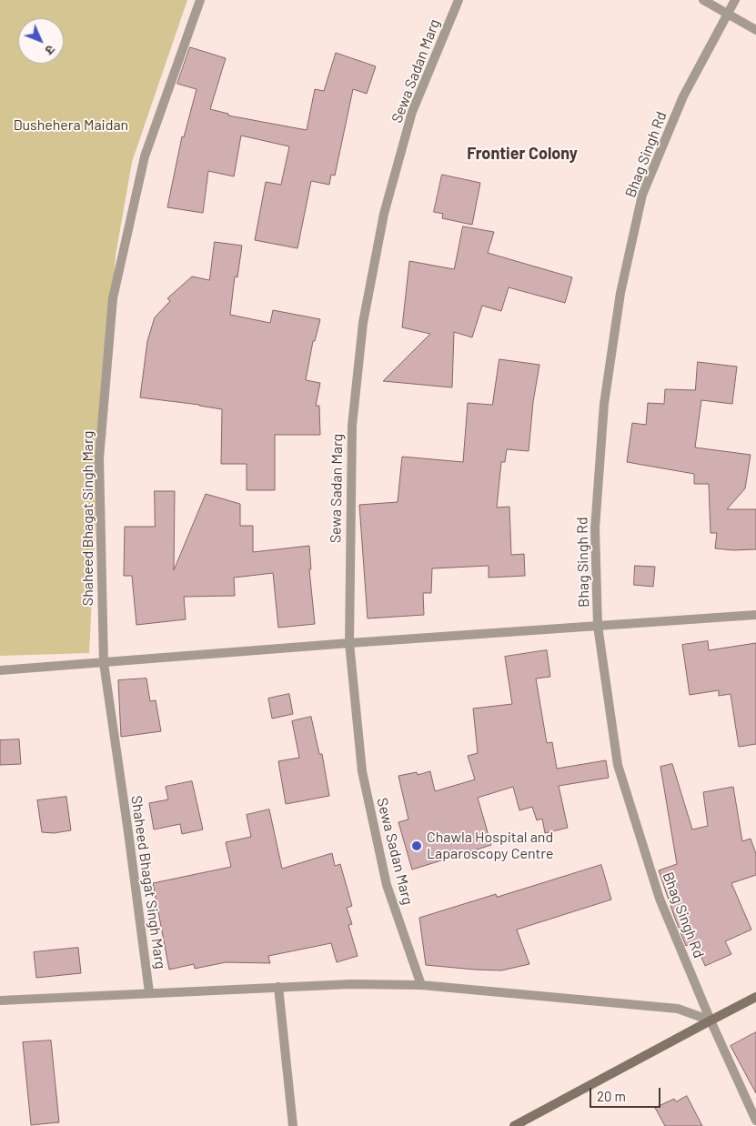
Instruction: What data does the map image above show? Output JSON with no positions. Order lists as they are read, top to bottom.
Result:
{
  "streets": {
    "street": ["Sewa Sadan Marg", "Bhag Singh Rd", "Shaheed Bhagat Singh Marg"]
  },
  "districts": ["Frontier Colony"],
  "parks": ["Dushehera Maidan"],
  "places": ["Chawla Hospital and Laparoscopy Centre"],
  "scale_bar": "20 m",
  "north": "bottom right"
}
